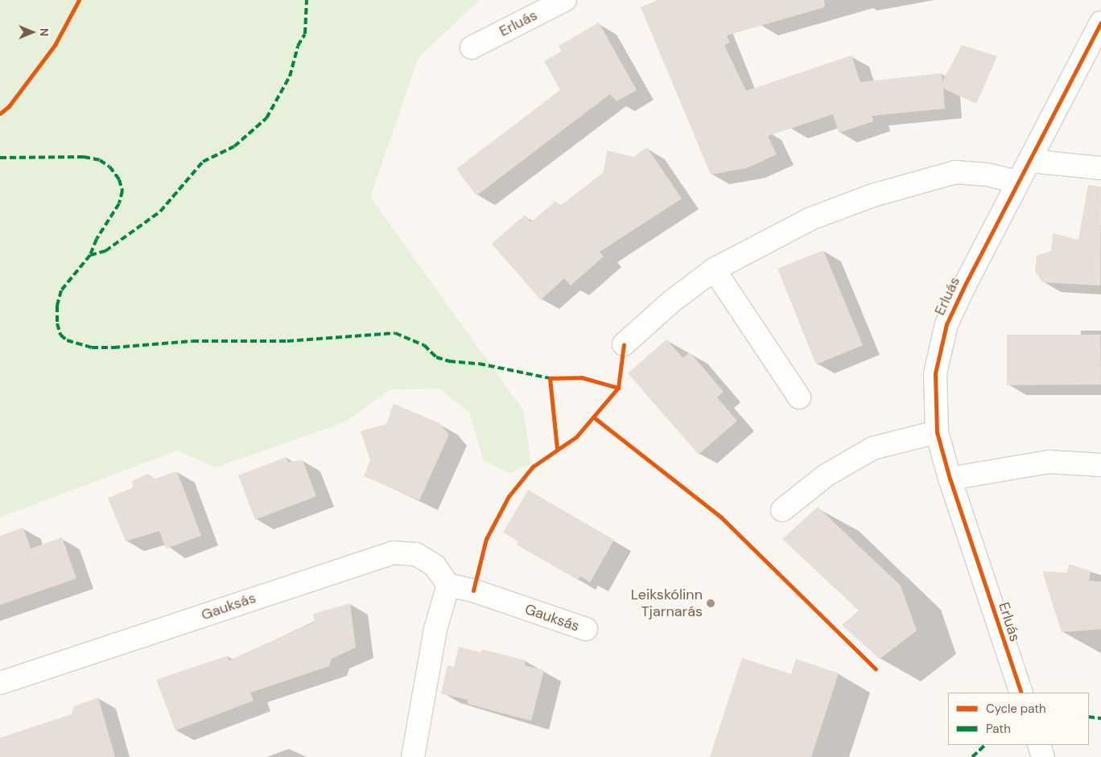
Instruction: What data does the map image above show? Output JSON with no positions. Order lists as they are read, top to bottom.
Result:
{
  "streets": {
    "street": ["Erluás", "Gauksás"]
  },
  "places": ["Leikskólinn Tjarnarás"],
  "legend": ["Cycle path", "Path"],
  "north": "right"
}
